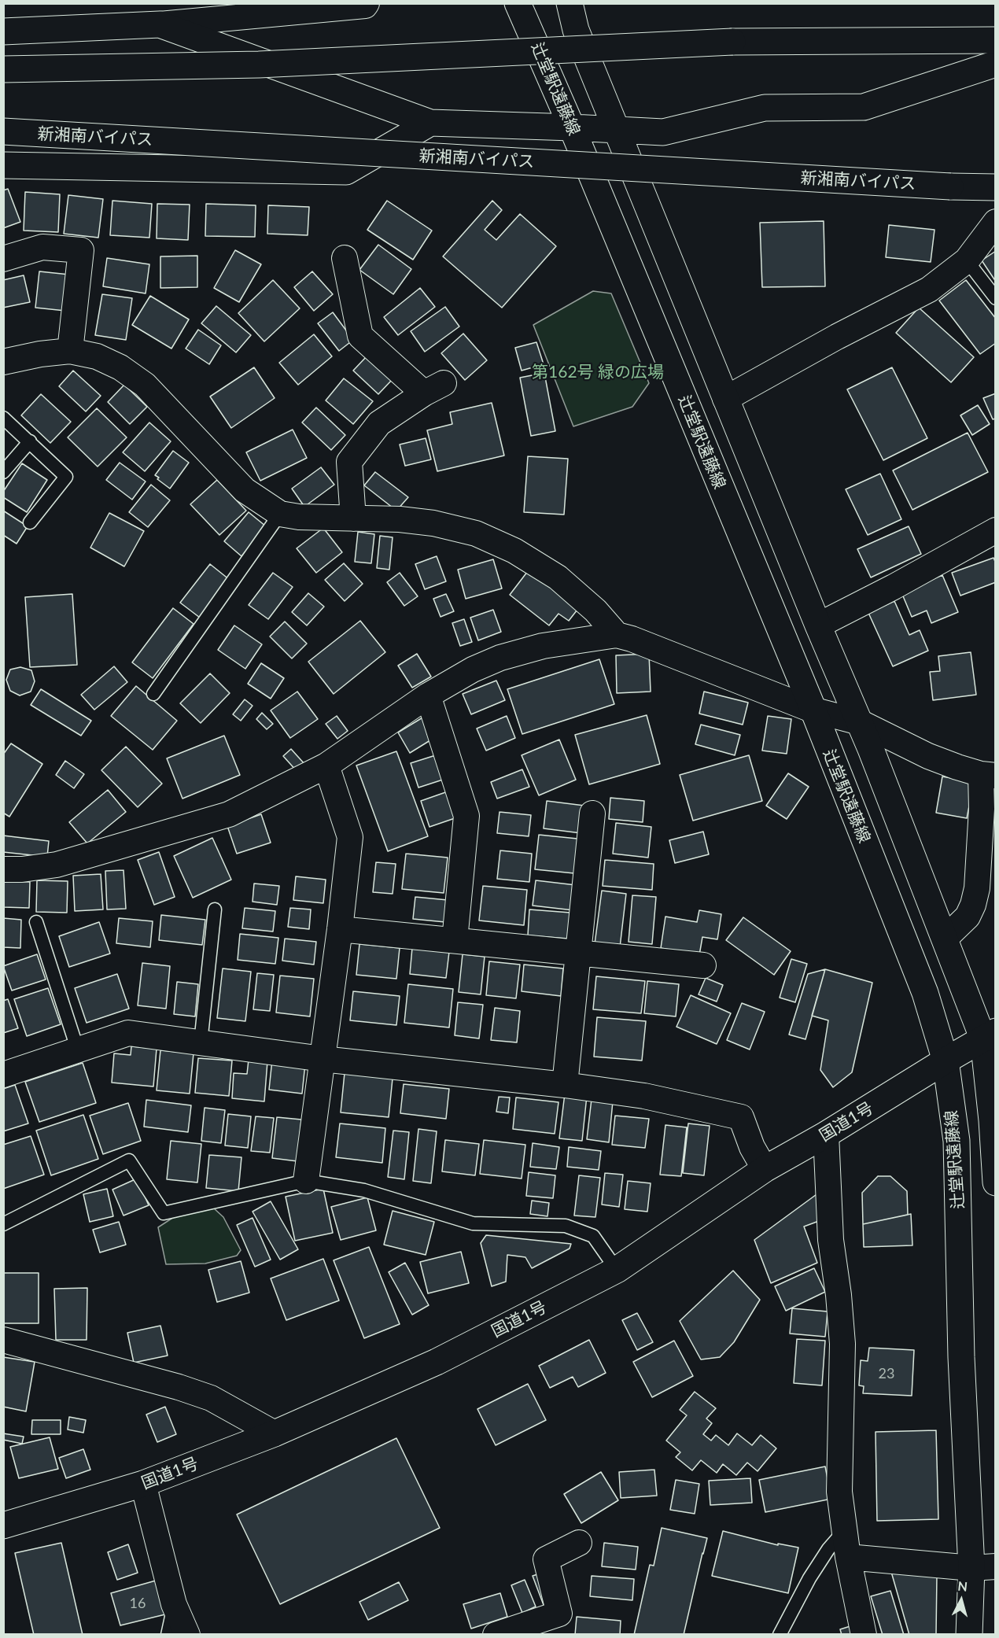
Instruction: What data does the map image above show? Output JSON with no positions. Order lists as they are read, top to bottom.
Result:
{
  "streets": {
    "main road": ["辻堂駅遠藤線", "新湘南バイパス", "国道1号"]
  },
  "crossings": [
    ["辻堂駅遠藤線", "国道1号"]
  ],
  "parks": ["第162号 緑の広場"],
  "house_numbers": ["23", "16"],
  "north": "top"
}
